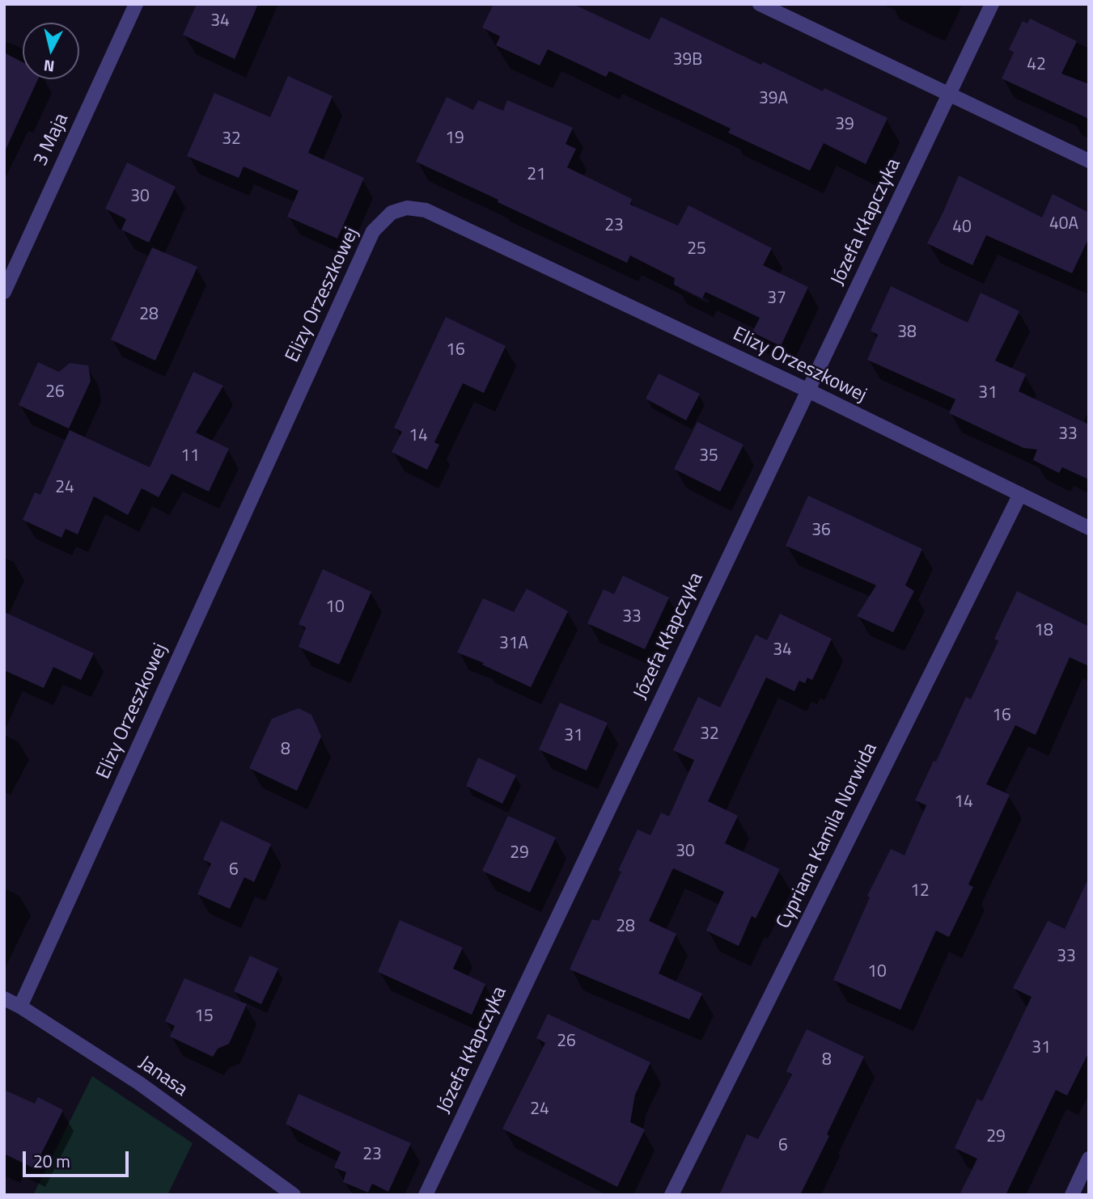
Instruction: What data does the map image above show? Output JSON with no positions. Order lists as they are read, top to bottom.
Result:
{
  "streets": {
    "street": [
      "3 Maja",
      "Józefa Kłapczyka",
      "Elizy Orzeszkowej",
      "Cypriana Kamila Norwida",
      "Janasa"
    ]
  },
  "crossings": [
    ["Józefa Kłapczyka", "Elizy Orzeszkowej"],
    ["Elizy Orzeszkowej", "Cypriana Kamila Norwida"],
    ["Elizy Orzeszkowej", "Janasa"]
  ],
  "house_numbers": [
    "34",
    "39B",
    "42",
    "39A",
    "39",
    "19",
    "32",
    "21",
    "30",
    "40A",
    "23",
    "40",
    "25",
    "37",
    "28",
    "38",
    "16",
    "26",
    "31",
    "33",
    "14",
    "11",
    "35",
    "24",
    "36",
    "10",
    "33",
    "18",
    "31A",
    "34",
    "16",
    "32",
    "31",
    "8",
    "14",
    "30",
    "29",
    "6",
    "12",
    "28",
    "33",
    "10",
    "15",
    "26",
    "31",
    "8",
    "24",
    "29",
    "6",
    "23"
  ],
  "scale_bar": "20 m",
  "north": "bottom"
}
